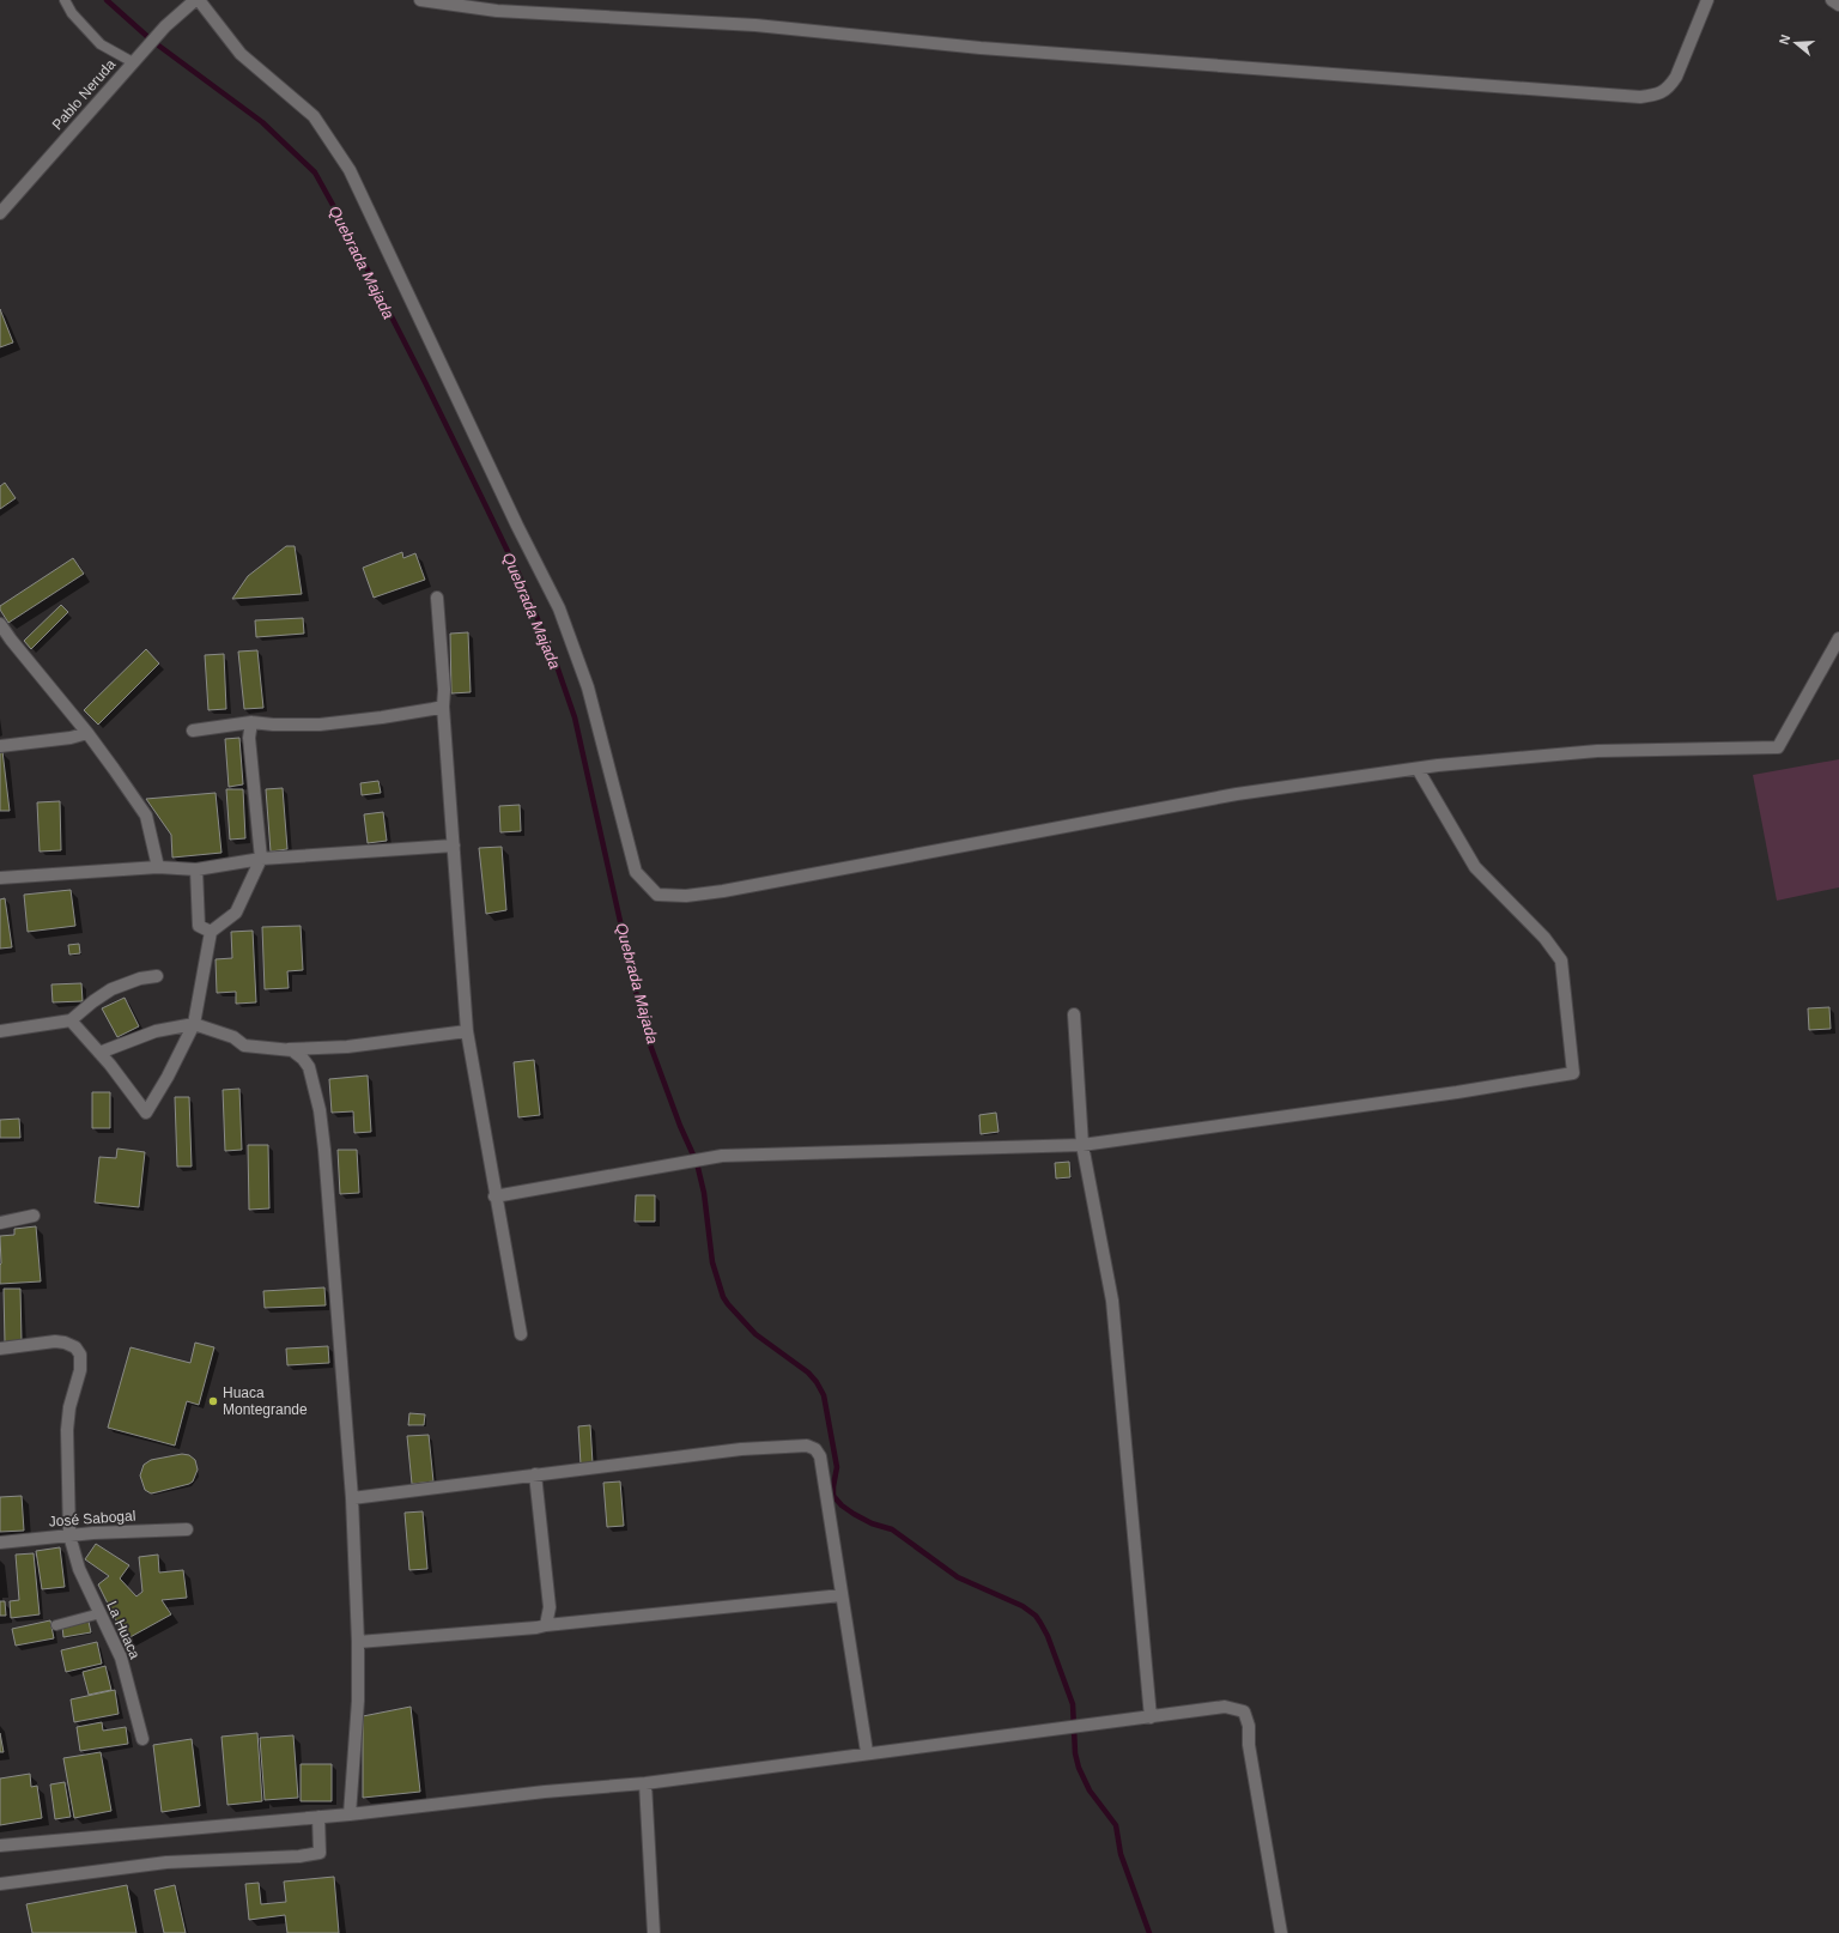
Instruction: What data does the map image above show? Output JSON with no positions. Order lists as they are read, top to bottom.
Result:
{
  "streets": {
    "street": ["Pablo Neruda", "José Sabogal", "La Huaca"]
  },
  "crossings": [
    ["José Sabogal", "La Huaca"]
  ],
  "water": ["Quebrada Majada"],
  "places": ["Huaca Montegrande"],
  "north": "left"
}
